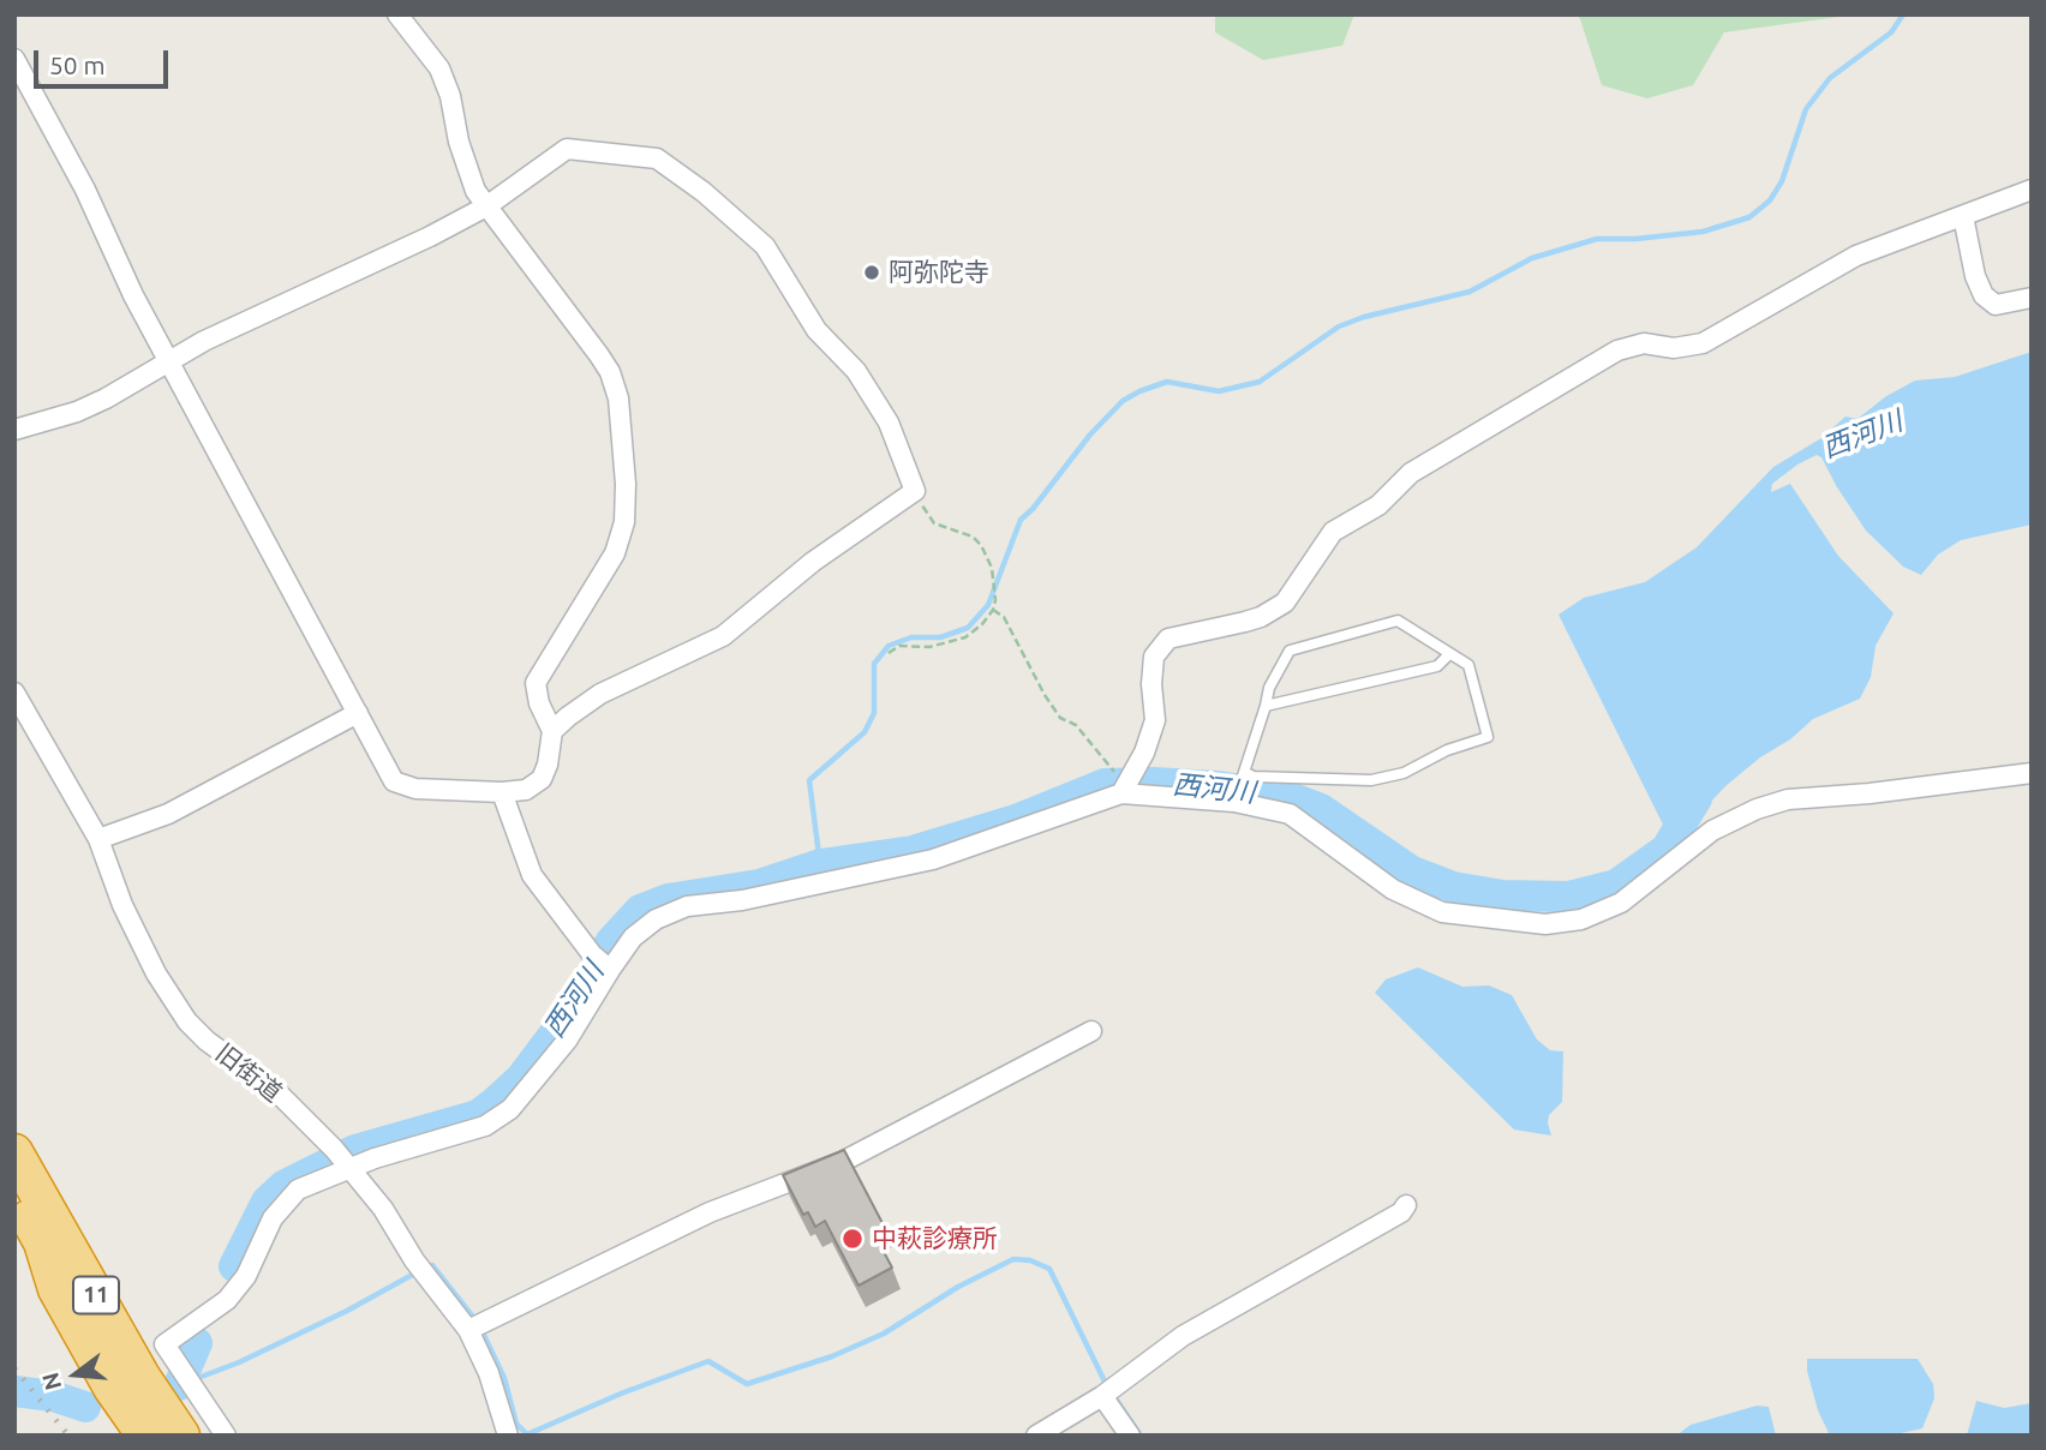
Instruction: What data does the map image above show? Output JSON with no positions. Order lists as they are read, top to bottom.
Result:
{
  "streets": {
    "highway": ["11"],
    "street": ["旧街道"]
  },
  "water": ["西河川"],
  "places": ["阿弥陀寺", "中萩診療所"],
  "scale_bar": "50 m",
  "north": "left"
}
